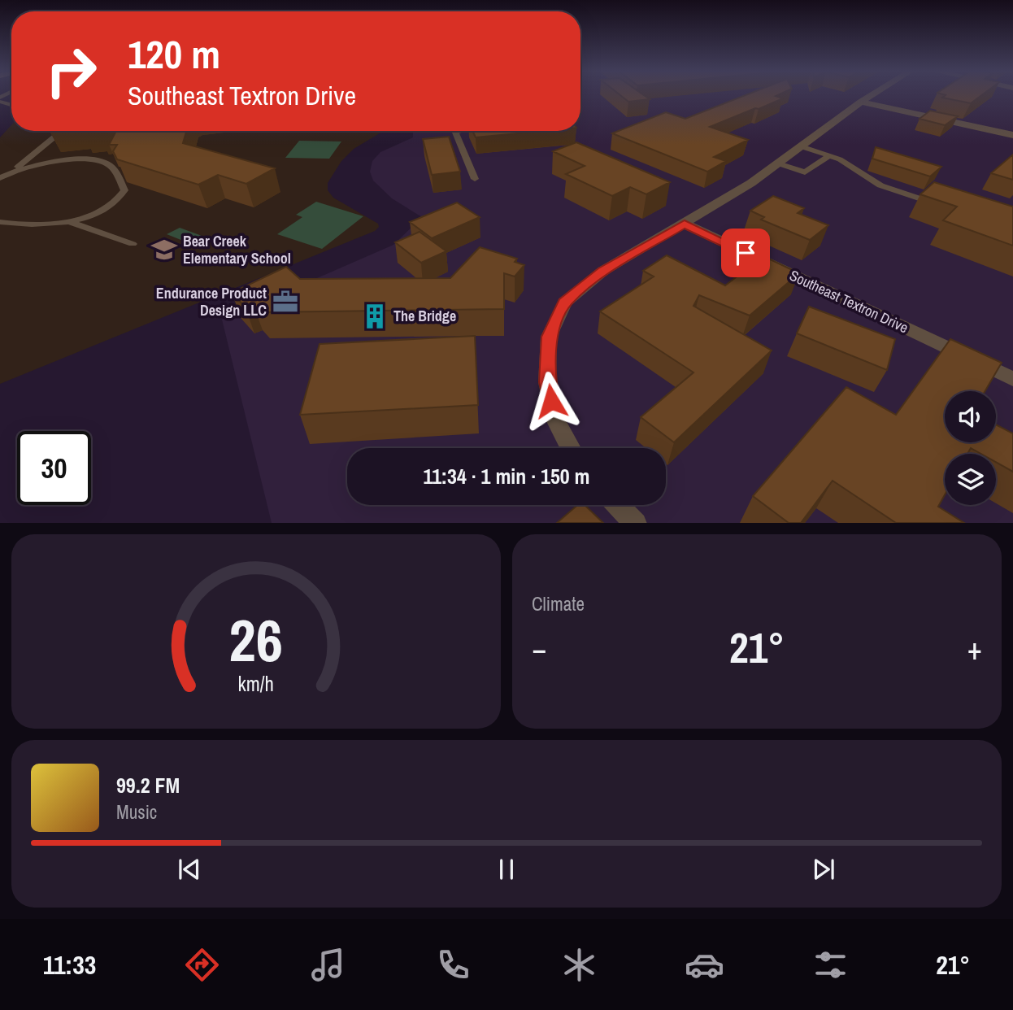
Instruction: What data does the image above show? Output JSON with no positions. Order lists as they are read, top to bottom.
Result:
{
  "streets": {
    "street": ["Southeast Textron Drive"]
  },
  "places": {
    "school or university": ["Bear Creek Elementary School"],
    "office": ["Endurance Product Design LLC"],
    "building": ["The Bridge"]
  },
  "page": {
    "turn": ["120 m", "Southeast Textron Drive"],
    "limit": "30",
    "trip": "11:34 · 1 min · 150 m",
    "tile": "Climate",
    "heat": ["−", "21°", "+"],
    "song": ["99.2 FM", "Music"],
    "tabs": ["11:33", "21°"],
    "gauge": ["26", "km/h"]
  }
}
